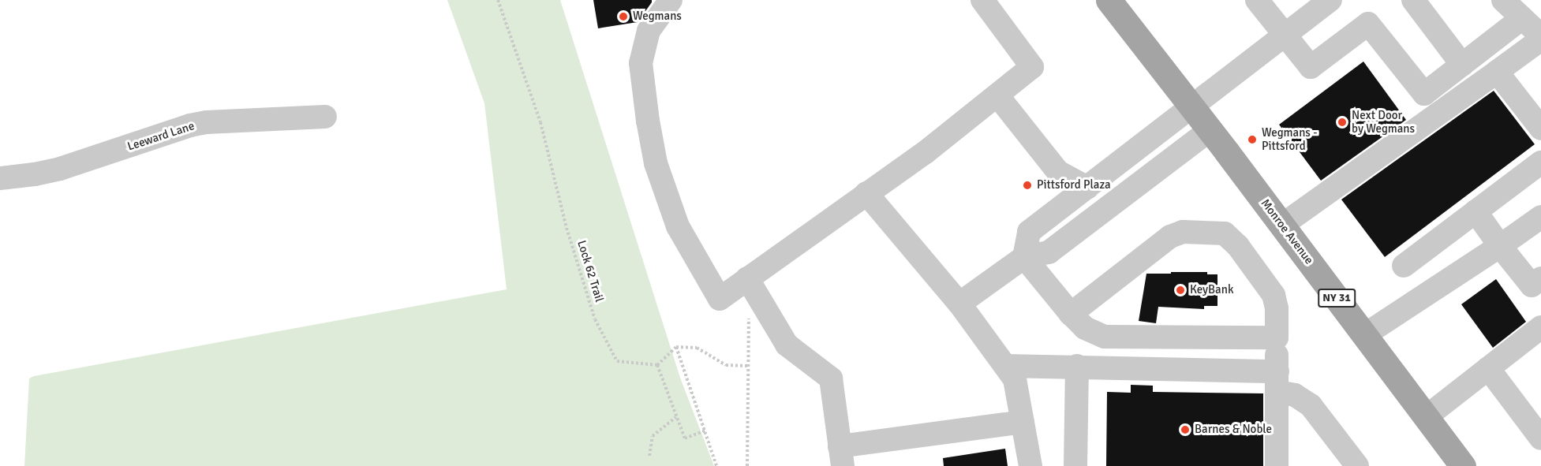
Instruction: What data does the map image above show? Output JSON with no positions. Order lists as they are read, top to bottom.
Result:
{
  "streets": {
    "main road": ["Monroe Avenue", "NY 31"],
    "street": ["Leeward Lane"],
    "path": ["Lock 62 Trail"]
  },
  "places": [
    "Wegmans",
    "Next Door by Wegmans",
    "Wegmans - Pittsford",
    "Pittsford Plaza",
    "KeyBank",
    "Barnes & Noble"
  ]
}
